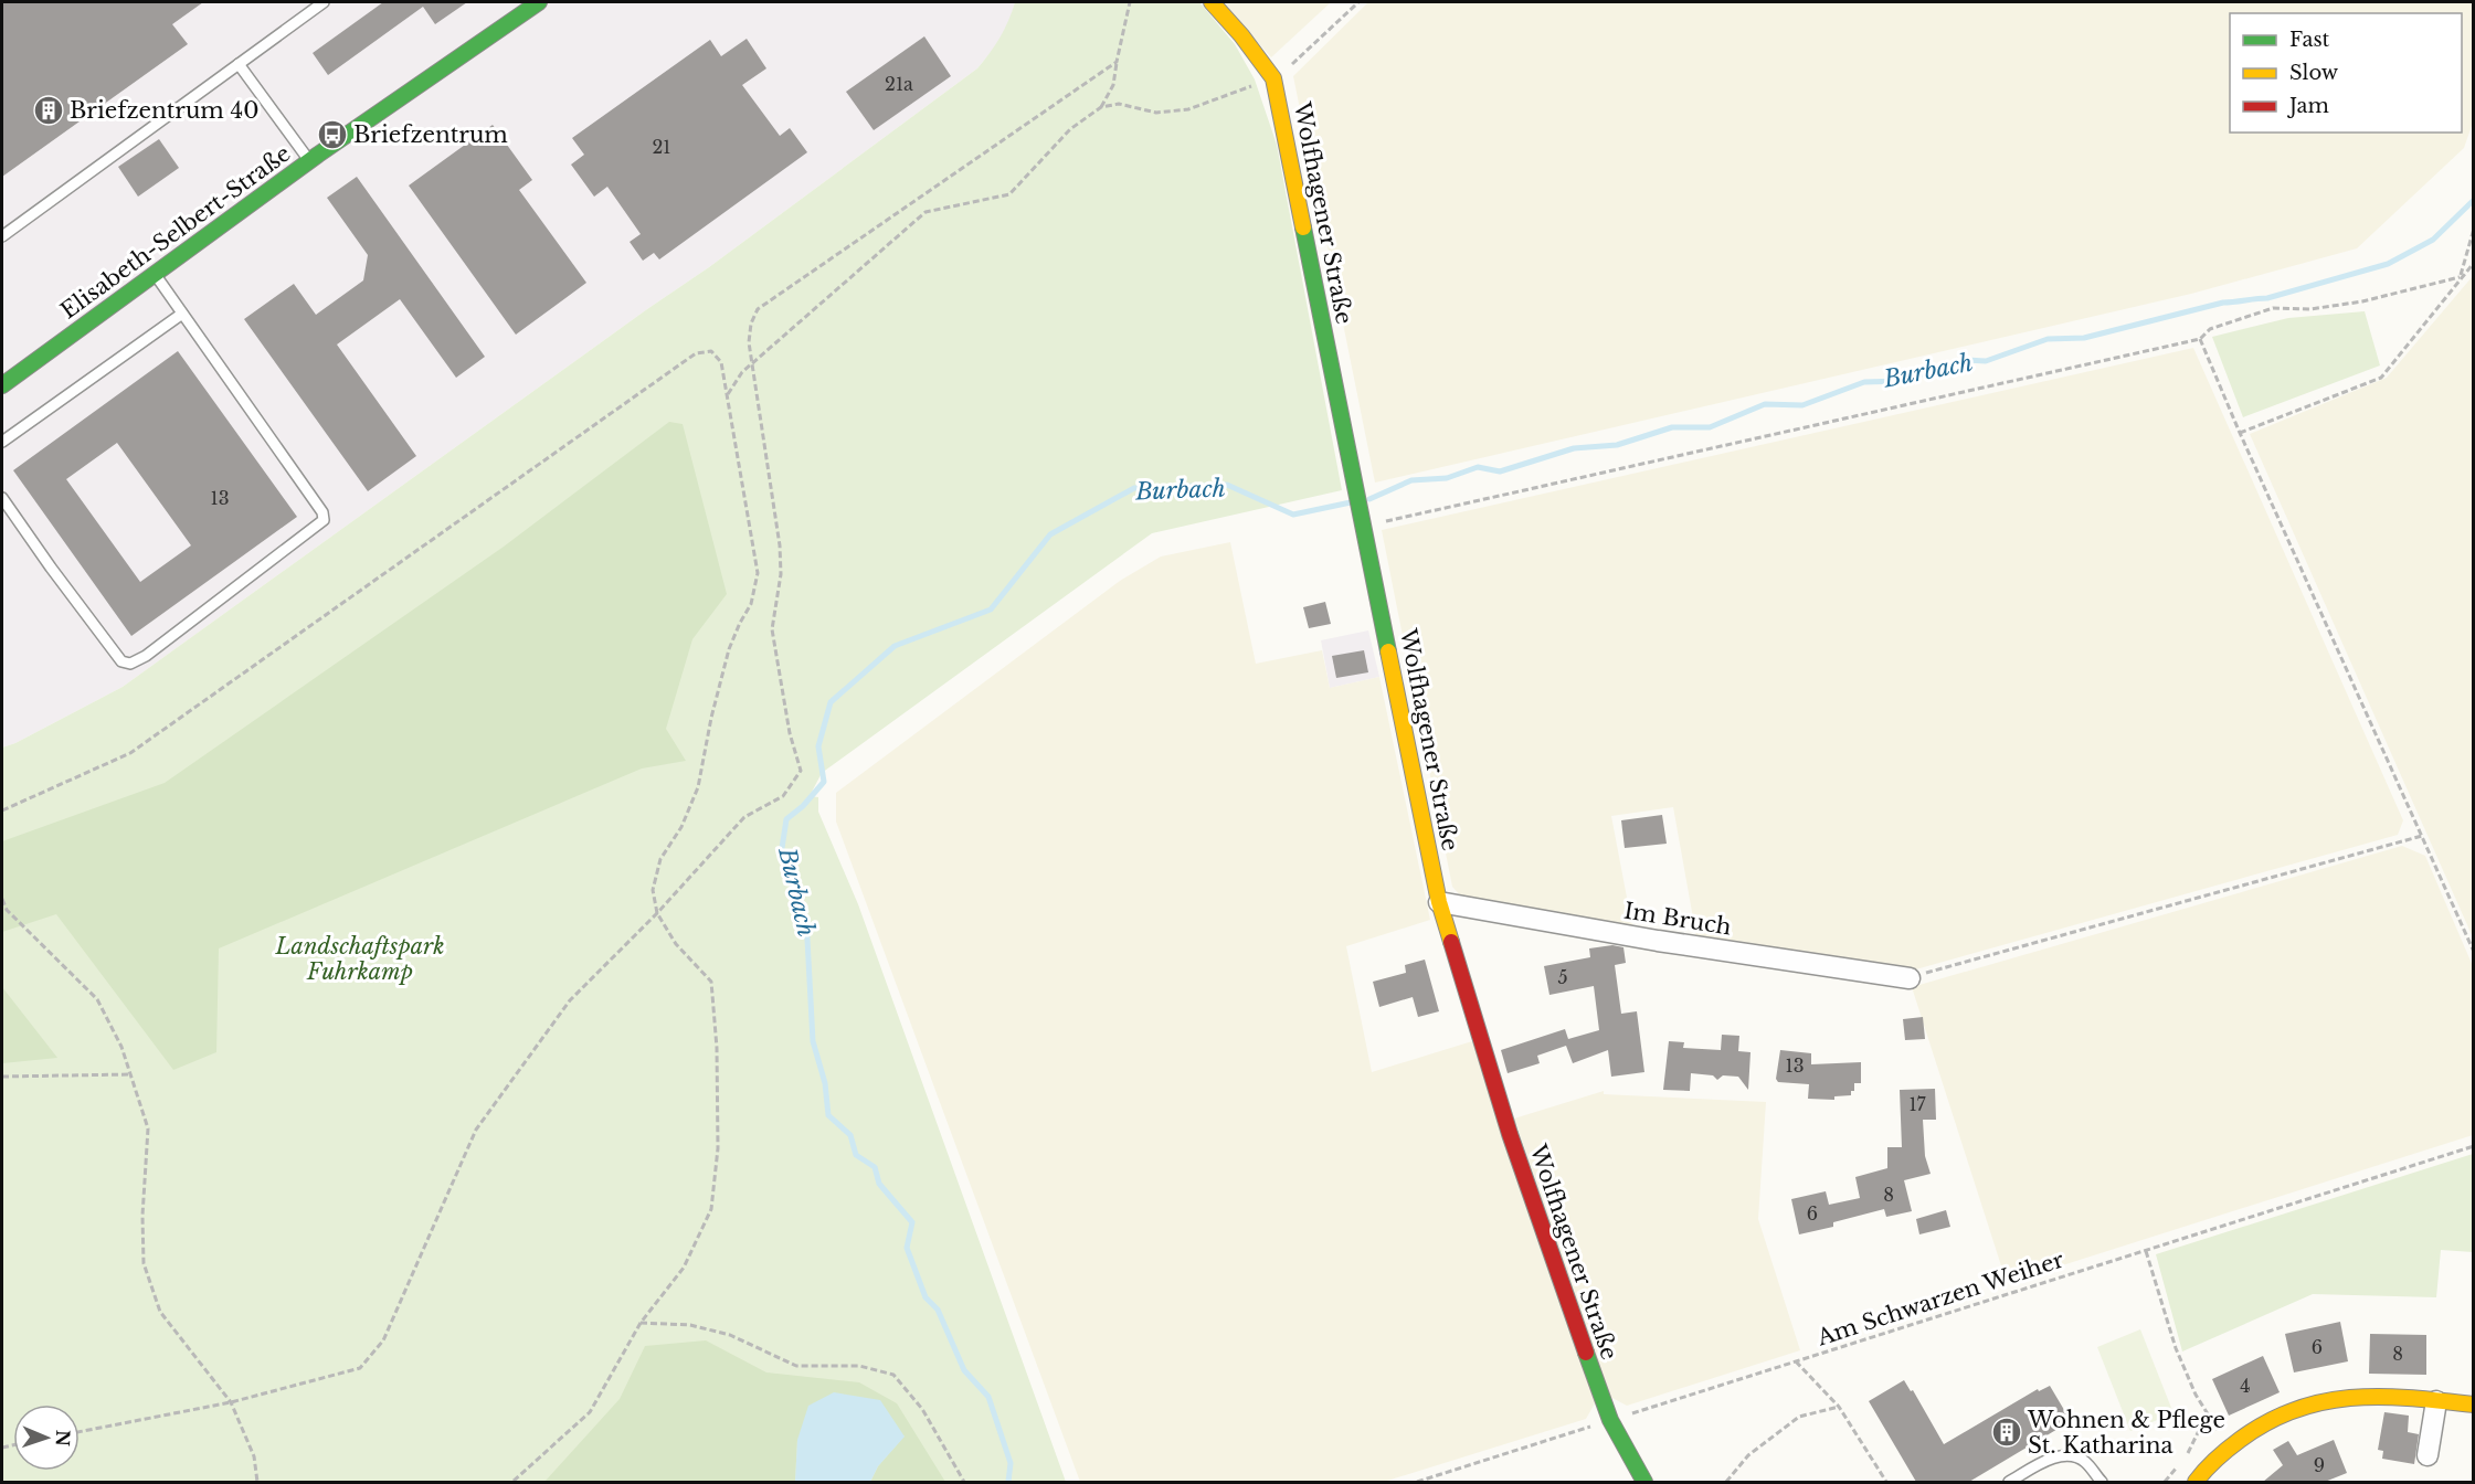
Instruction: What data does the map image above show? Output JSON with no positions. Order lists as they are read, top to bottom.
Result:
{
  "streets": {
    "street": ["Wolfhagener Straße", "Elisabeth-Selbert-Straße", "Im Bruch"],
    "path": ["Am Schwarzen Weiher"]
  },
  "crossings": [
    ["Wolfhagener Straße", "Im Bruch"],
    ["Wolfhagener Straße", "Am Schwarzen Weiher"]
  ],
  "water": ["Burbach"],
  "parks": ["Landschaftspark Fuhrkamp"],
  "places": {
    "building": ["Briefzentrum 40", "Wohnen & Pflege St. Katharina"],
    "bus stop": ["Briefzentrum"]
  },
  "house_numbers": [
    "21a",
    "21",
    "13",
    "5",
    "13",
    "17",
    "8",
    "6",
    "6",
    "8",
    "4",
    "9"
  ],
  "legend": ["Fast", "Slow", "Jam"],
  "north": "right"
}
